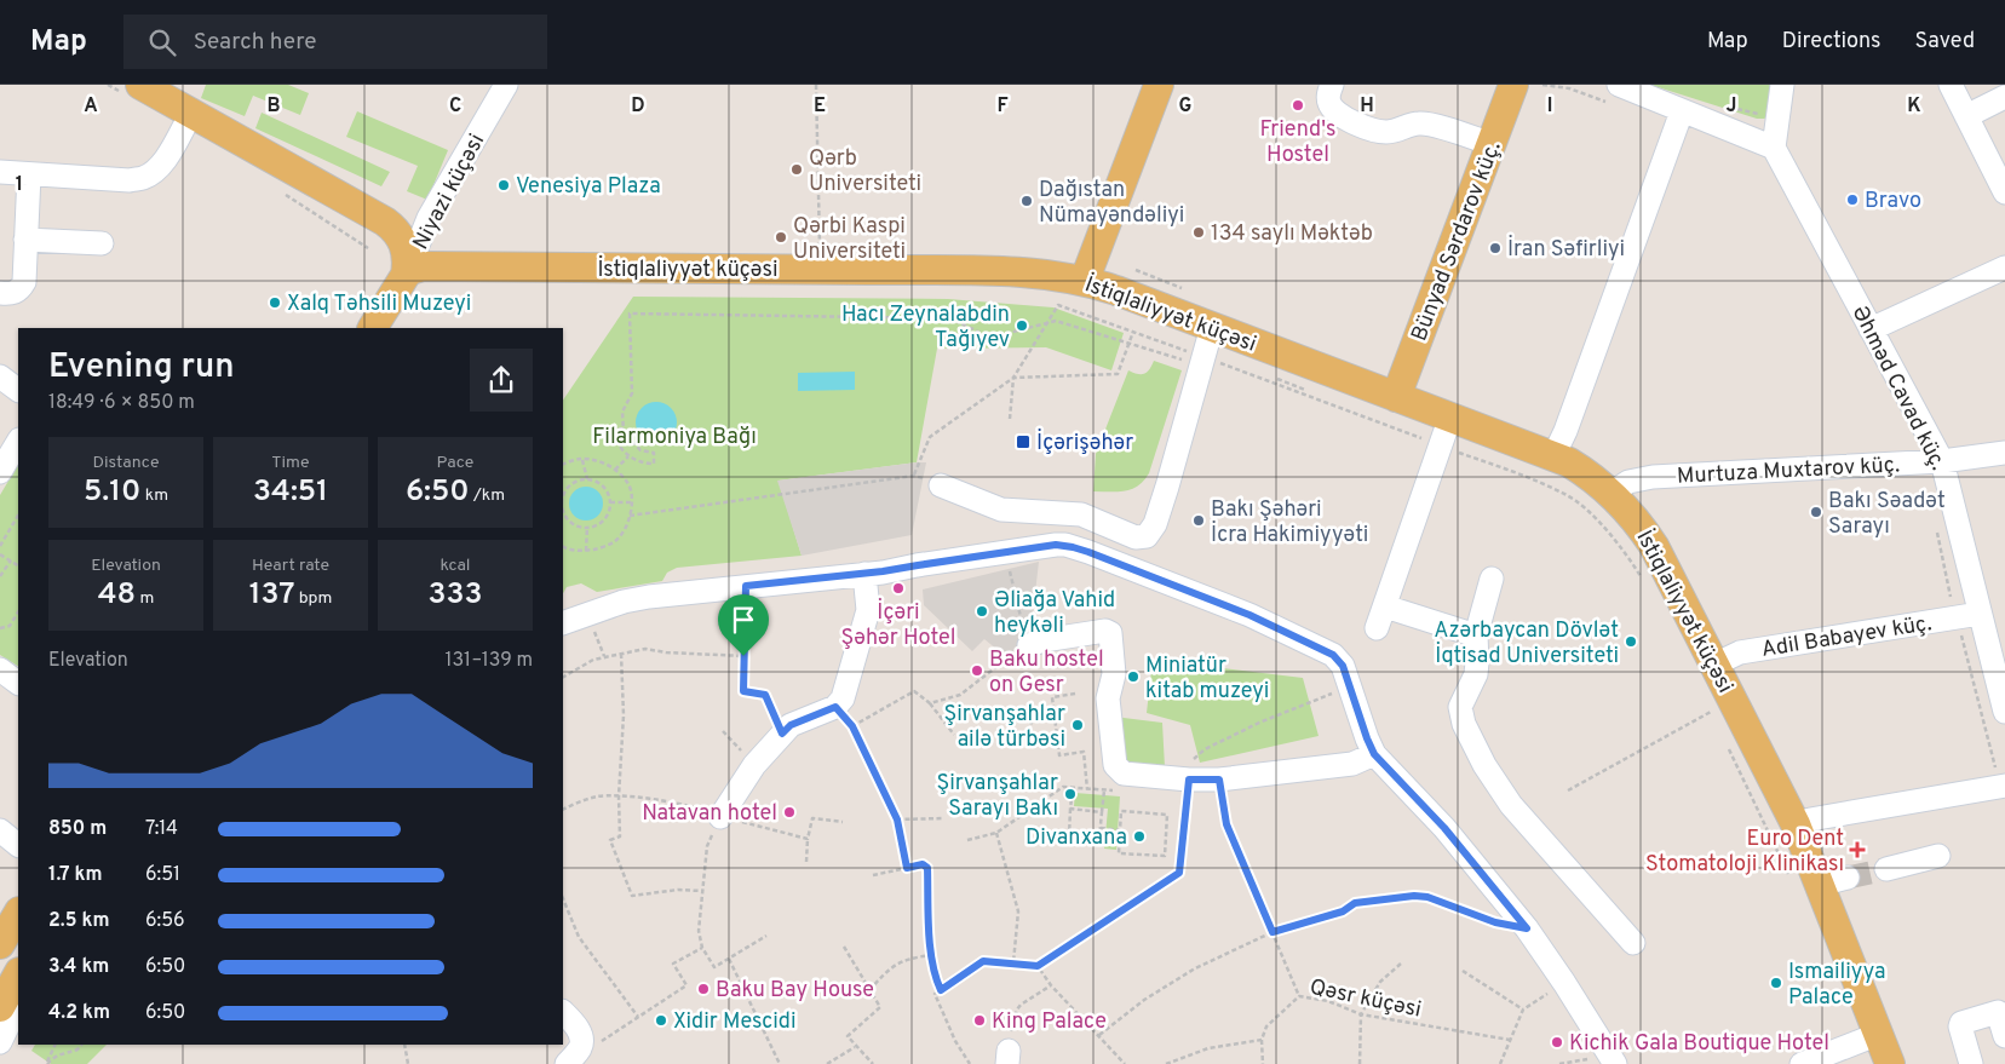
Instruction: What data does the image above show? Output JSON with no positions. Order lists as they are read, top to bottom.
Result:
{
  "streets": {
    "main road": ["Niyazi küçəsi", "Bünyad Sərdarov küç.", "İstiqlaliyyət küçəsi"],
    "street": ["Əhməd Cavad küç.", "Murtuza Muxtarov küç.", "Adil Babayev küç."],
    "path": ["Qəsr küçəsi"]
  },
  "crossings": [
    ["Niyazi küçəsi", "İstiqlaliyyət küçəsi"],
    ["Bünyad Sərdarov küç.", "İstiqlaliyyət küçəsi"],
    ["İstiqlaliyyət küçəsi", "Murtuza Muxtarov küç."],
    ["İstiqlaliyyət küçəsi", "Adil Babayev küç."],
    ["Əhməd Cavad küç.", "Murtuza Muxtarov küç."],
    ["Əhməd Cavad küç.", "Adil Babayev küç."]
  ],
  "parks": ["Filarmoniya Bağı"],
  "places": {
    "other": [
      "Friend's Hostel",
      "Qərb Universiteti",
      "Venesiya Plaza",
      "Bravo",
      "Dağıstan Nümayəndəliyi",
      "134 saylı Məktəb",
      "Qərbi Kaspi Universiteti",
      "İran Səfirliyi",
      "Xalq Təhsili Muzeyi",
      "Hacı Zeynalabdin Tağıyev",
      "Bakı Səadət Sarayı",
      "Bakı Şəhəri İcra Hakimiyyəti",
      "İçəri Şəhər Hotel",
      "Əliağa Vahid heykəli",
      "Azərbaycan Dövlət İqtisad Universiteti",
      "Baku hostel on Gesr",
      "Miniatür kitab muzeyi",
      "Şirvanşahlar ailə türbəsi",
      "Şirvanşahlar Sarayı Bakı",
      "Natavan hotel",
      "Divanxana",
      "Ismailiyya Palace",
      "Baku Bay House",
      "Xidir Mescidi",
      "King Palace",
      "Kichik Gala Boutique Hotel"
    ],
    "transit": ["İçərişəhər"],
    "health": ["Euro Dent Stomatoloji Klinikası"]
  },
  "page": {
    "header": "Map",
    "search": "Search here",
    "nav": ["Map", "Directions", "Saved"],
    "heading": ["Evening run", "18:49 · 6 × 850 m"],
    "stats": [
      ["Distance", "5.10 km"],
      ["Time", "34:51"],
      ["Pace", "6:50 /km"],
      ["Elevation", "48 m"],
      ["Heart rate", "137 bpm"],
      ["kcal", "333"]
    ],
    "chart": ["Elevation", "131–139 m"],
    "list": [
      {
        "name": "850 m",
        "note": "7:14"
      },
      {
        "name": "1.7 km",
        "note": "6:51"
      },
      {
        "name": "2.5 km",
        "note": "6:56"
      },
      {
        "name": "3.4 km",
        "note": "6:50"
      },
      {
        "name": "4.2 km",
        "note": "6:50"
      }
    ]
  },
  "grid": {
    "columns": [
      "A",
      "B",
      "C",
      "D",
      "E",
      "F",
      "G",
      "H",
      "I",
      "J",
      "K"
    ],
    "rows": ["1"]
  }
}
